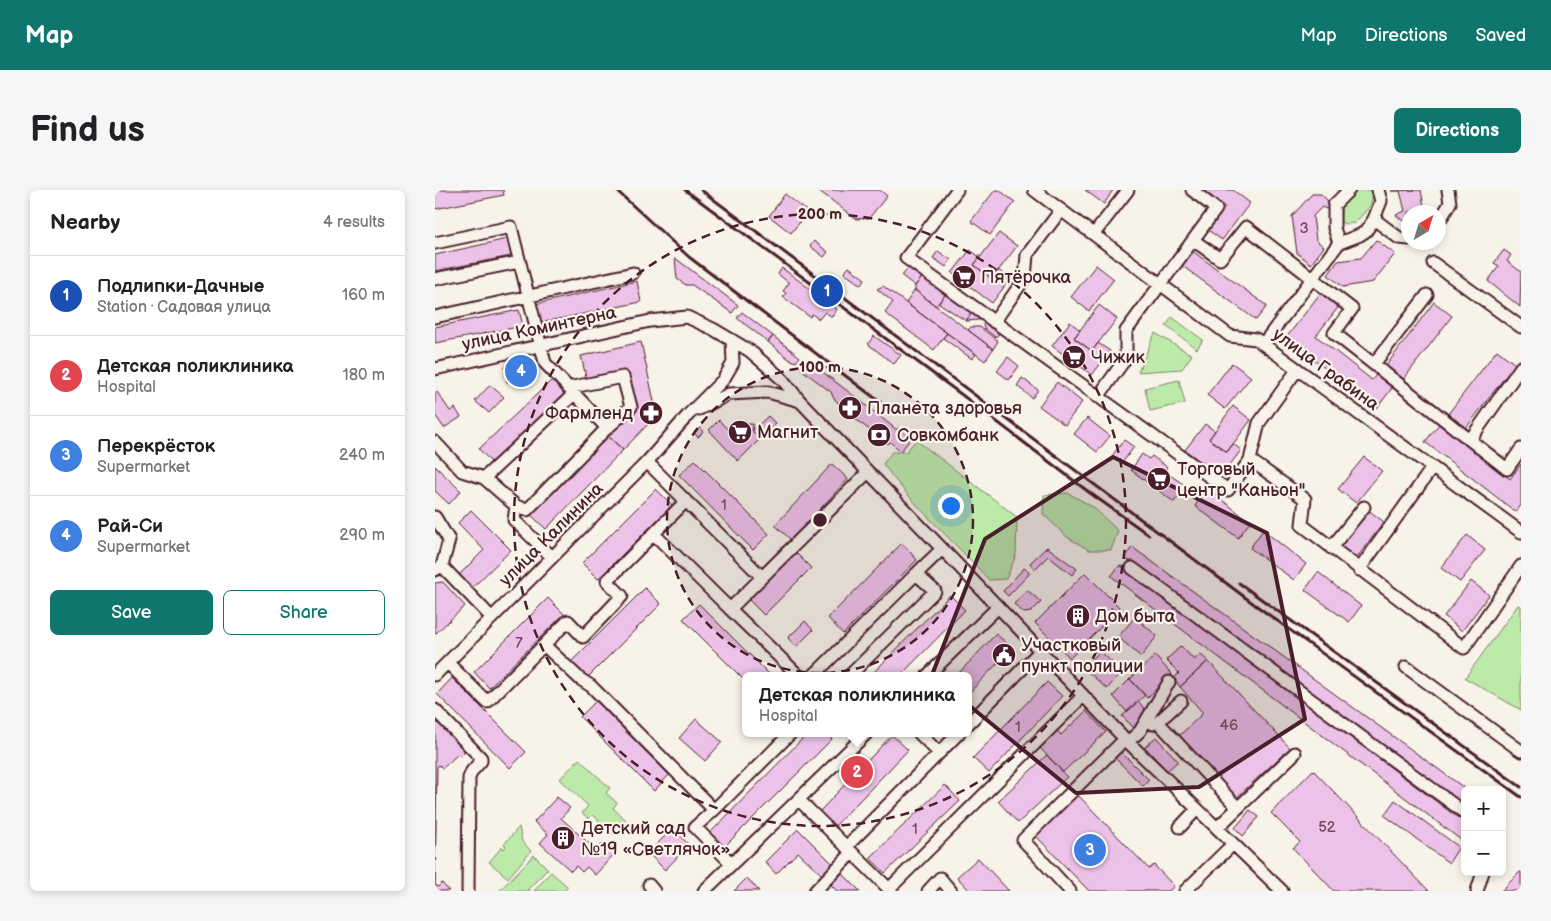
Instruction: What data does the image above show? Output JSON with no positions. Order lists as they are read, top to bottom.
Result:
{
  "streets": {
    "street": ["улица Коминтерна", "улица Грабина", "улица Калинина"]
  },
  "crossings": [
    ["улица Коминтерна", "улица Калинина"]
  ],
  "places": {
    "supermarket": [
      "Пятёрочка",
      "Чижик",
      "Магнит",
      "Торговый центр \"Каньон\""
    ],
    "pharmacy": ["Планета здоровья", "Фармленд"],
    "bank": ["Совкомбанк"],
    "building": ["Дом быта", "Детский сад №19 «Светлячок»"],
    "public building": ["Участковый пункт полиции"]
  },
  "house_numbers": [
    "3",
    "1",
    "7",
    "46",
    "1",
    "52",
    "1"
  ],
  "north": "top right",
  "page": {
    "header": "Map",
    "nav": ["Map", "Directions", "Saved"],
    "buttons": [
      "Directions",
      ["Save", "Share"]
    ],
    "title": "Find us",
    "heading": ["Nearby", "4 results"],
    "list": [
      {
        "mark": "1",
        "name": "Подлипки-Дачные",
        "note": "Station · Садовая улица",
        "value": "160 m"
      },
      {
        "mark": "2",
        "name": "Детская поликлиника",
        "note": "Hospital",
        "value": "180 m"
      },
      {
        "mark": "3",
        "name": "Перекрёсток",
        "note": "Supermarket",
        "value": "240 m"
      },
      {
        "mark": "4",
        "name": "Рай-Си",
        "note": "Supermarket",
        "value": "290 m"
      }
    ],
    "pins": [
      "1",
      "4",
      "2",
      "3"
    ],
    "popup": ["Детская поликлиника", "Hospital"],
    "map_buttons": ["+", "−"]
  },
  "rings": ["200 m", "100 m"]
}
